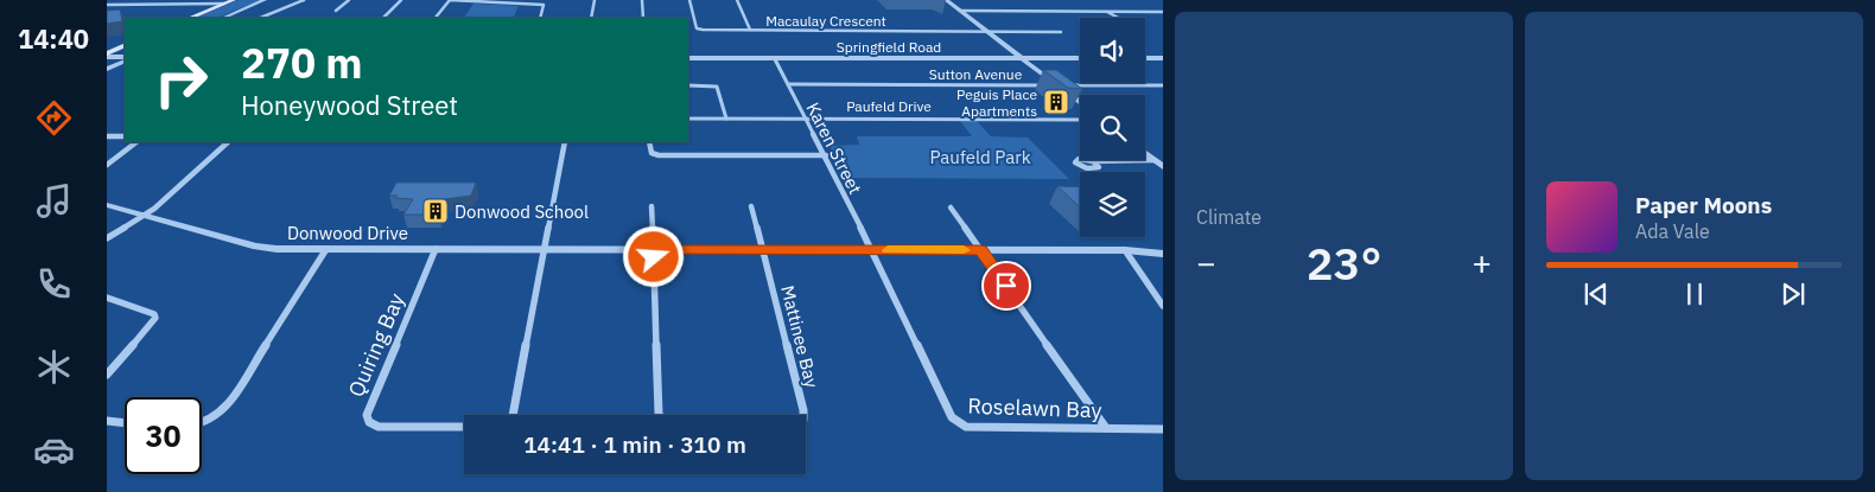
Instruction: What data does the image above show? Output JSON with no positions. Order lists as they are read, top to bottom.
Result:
{
  "streets": {
    "street": [
      "Macaulay Crescent",
      "Springfield Road",
      "Sutton Avenue",
      "Paufeld Drive",
      "Karen Street",
      "Donwood Drive",
      "Mattinee Bay",
      "Quiring Bay",
      "Roselawn Bay"
    ]
  },
  "crossings": [
    ["Springfield Road", "Karen Street"],
    ["Sutton Avenue", "Karen Street"],
    ["Paufeld Drive", "Karen Street"],
    ["Karen Street", "Donwood Drive"],
    ["Karen Street", "Roselawn Bay"],
    ["Donwood Drive", "Mattinee Bay"],
    ["Donwood Drive", "Quiring Bay"],
    ["Donwood Drive", "Roselawn Bay"]
  ],
  "parks": ["Paufeld Park"],
  "places": {
    "building": ["Peguis Place Apartments", "Donwood School"]
  },
  "page": {
    "tabs": "14:40",
    "tile": "Climate",
    "turn": ["270 m", "Honeywood Street"],
    "song": ["Paper Moons", "Ada Vale"],
    "heat": ["−", "23°", "+"],
    "limit": "30",
    "trip": "14:41 · 1 min · 310 m"
  }
}
